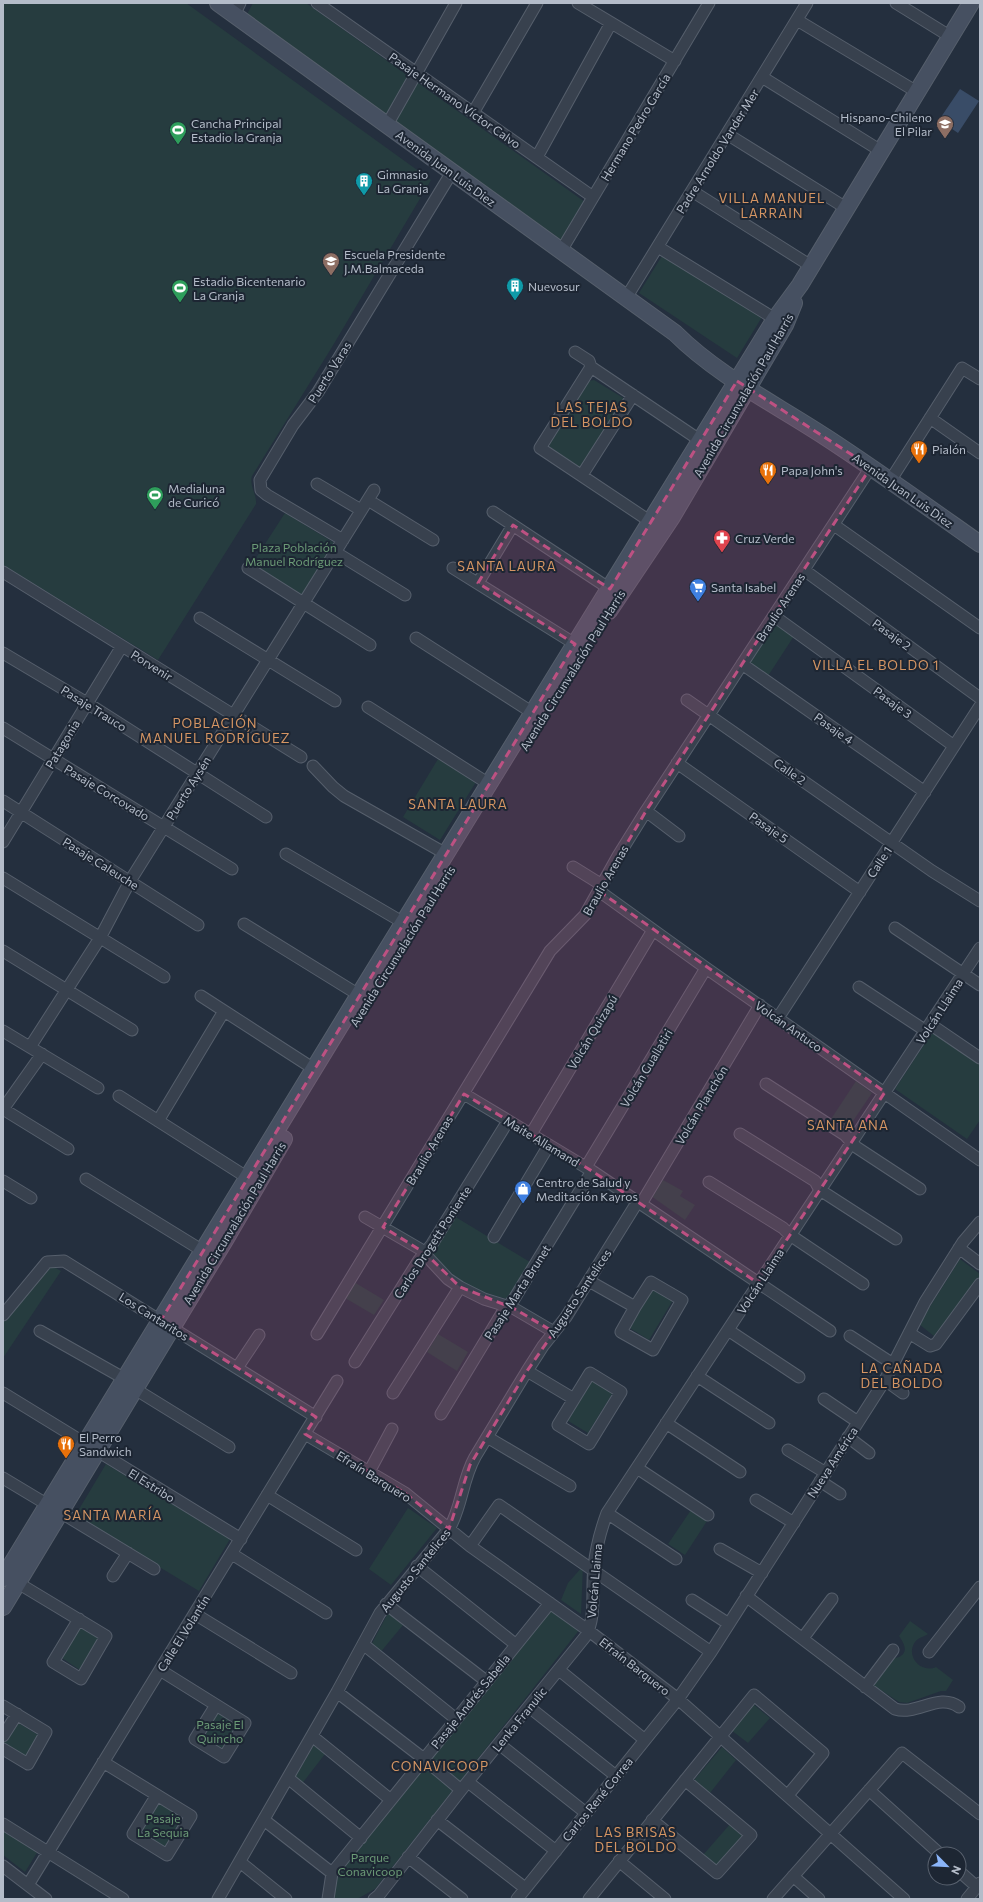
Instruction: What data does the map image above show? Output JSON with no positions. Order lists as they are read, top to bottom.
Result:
{
  "streets": {
    "main road": ["Avenida Juan Luis Diez", "Avenida Circunvalación Paul Harris"],
    "street": [
      "Pasaje Hermano Víctor Calvo",
      "Hermano Pedro García",
      "Padre Arnoldo Vander Mer",
      "Puerto Varas",
      "Braulio Arenas",
      "Pasaje 2",
      "Porvenir",
      "Pasaje 3",
      "Pasaje Trauco",
      "Pasaje 4",
      "Patagonia",
      "Calle 2",
      "Puerto Aysén",
      "Pasaje Corcovado",
      "Pasaje 5",
      "Calle 1",
      "Pasaje Caleuche",
      "Volcán Llaima",
      "Volcán Antuco",
      "Volcán Quizapú",
      "Volcán Guallatiri",
      "Volcán Planchón",
      "Maite Allamand",
      "Carlos Drogett Poniente",
      "Pasaje Marta Brunet",
      "Augusto Santelices",
      "Los Cantaritos",
      "Nueva América",
      "Efraín Barquero",
      "El Estribo",
      "Calle El Volantín",
      "Pasaje Andrés Sabella",
      "Lenka Franulic",
      "Carlos René Correa"
    ]
  },
  "crossings": [
    ["Pasaje Hermano Víctor Calvo", "Hermano Pedro García"],
    ["Hermano Pedro García", "Avenida Juan Luis Diez"],
    ["Padre Arnoldo Vander Mer", "Avenida Juan Luis Diez"],
    ["Avenida Juan Luis Diez", "Puerto Varas"],
    ["Avenida Juan Luis Diez", "Avenida Circunvalación Paul Harris"],
    ["Avenida Juan Luis Diez", "Braulio Arenas"],
    ["Puerto Varas", "Puerto Aysén"],
    ["Avenida Circunvalación Paul Harris", "Los Cantaritos"],
    ["Avenida Circunvalación Paul Harris", "El Estribo"],
    ["Braulio Arenas", "Pasaje 2"],
    ["Braulio Arenas", "Pasaje 3"],
    ["Braulio Arenas", "Pasaje 4"],
    ["Braulio Arenas", "Calle 2"],
    ["Braulio Arenas", "Pasaje 5"],
    ["Braulio Arenas", "Volcán Antuco"],
    ["Braulio Arenas", "Maite Allamand"],
    ["Porvenir", "Patagonia"],
    ["Porvenir", "Puerto Aysén"],
    ["Pasaje 3", "Calle 1"],
    ["Pasaje Trauco", "Patagonia"],
    ["Pasaje Trauco", "Puerto Aysén"],
    ["Pasaje 4", "Calle 1"],
    ["Patagonia", "Pasaje Corcovado"],
    ["Patagonia", "Pasaje Caleuche"],
    ["Calle 2", "Calle 1"],
    ["Puerto Aysén", "Pasaje Corcovado"],
    ["Puerto Aysén", "Pasaje Caleuche"],
    ["Pasaje 5", "Calle 1"],
    ["Calle 1", "Volcán Antuco"],
    ["Volcán Llaima", "Volcán Antuco"],
    ["Volcán Llaima", "Maite Allamand"],
    ["Volcán Llaima", "Efraín Barquero"],
    ["Volcán Llaima", "Lenka Franulic"],
    ["Volcán Antuco", "Volcán Quizapú"],
    ["Volcán Antuco", "Volcán Guallatiri"],
    ["Volcán Antuco", "Volcán Planchón"],
    ["Volcán Quizapú", "Maite Allamand"],
    ["Volcán Guallatiri", "Maite Allamand"],
    ["Volcán Guallatiri", "Pasaje Marta Brunet"],
    ["Volcán Planchón", "Maite Allamand"],
    ["Volcán Planchón", "Augusto Santelices"],
    ["Maite Allamand", "Carlos Drogett Poniente"],
    ["Maite Allamand", "Pasaje Marta Brunet"],
    ["Maite Allamand", "Augusto Santelices"],
    ["Augusto Santelices", "Efraín Barquero"],
    ["Los Cantaritos", "Calle El Volantín"],
    ["Nueva América", "Efraín Barquero"],
    ["Nueva América", "Carlos René Correa"],
    ["Efraín Barquero", "Calle El Volantín"],
    ["Efraín Barquero", "Pasaje Andrés Sabella"],
    ["Efraín Barquero", "Lenka Franulic"],
    ["Efraín Barquero", "Carlos René Correa"],
    ["El Estribo", "Calle El Volantín"]
  ],
  "districts": [
    "VILLA MANUEL LARRAIN",
    "LAS TEJAS DEL BOLDO",
    "SANTA LAURA",
    "VILLA EL BOLDO 1",
    "POBLACIÓN MANUEL RODRÍGUEZ",
    "SANTA LAURA",
    "SANTA ANA",
    "LA CAÑADA DEL BOLDO",
    "SANTA MARÍA",
    "CONAVICOOP",
    "LAS BRISAS DEL BOLDO"
  ],
  "parks": [
    "Plaza Población Manuel Rodríguez",
    "Pasaje El Quincho",
    "Pasaje La Sequia",
    "Parque Conavicoop"
  ],
  "places": {
    "school or university": ["Hispano-Chileno El Pilar", "Escuela Presidente J.M.Balmaceda"],
    "sports": ["Cancha Principal Estadio la Granja", "Estadio Bicentenario La Granja", "Medialuna de Curicó"],
    "building": ["Gimnasio La Granja", "Nuevosur"],
    "restaurant": ["Pialón", "Papa John's", "El Perro Sandwich"],
    "pharmacy": ["Cruz Verde"],
    "supermarket": ["Santa Isabel"],
    "shop": ["Centro de Salud y Meditación Kayros"]
  },
  "north": "bottom right"
}
